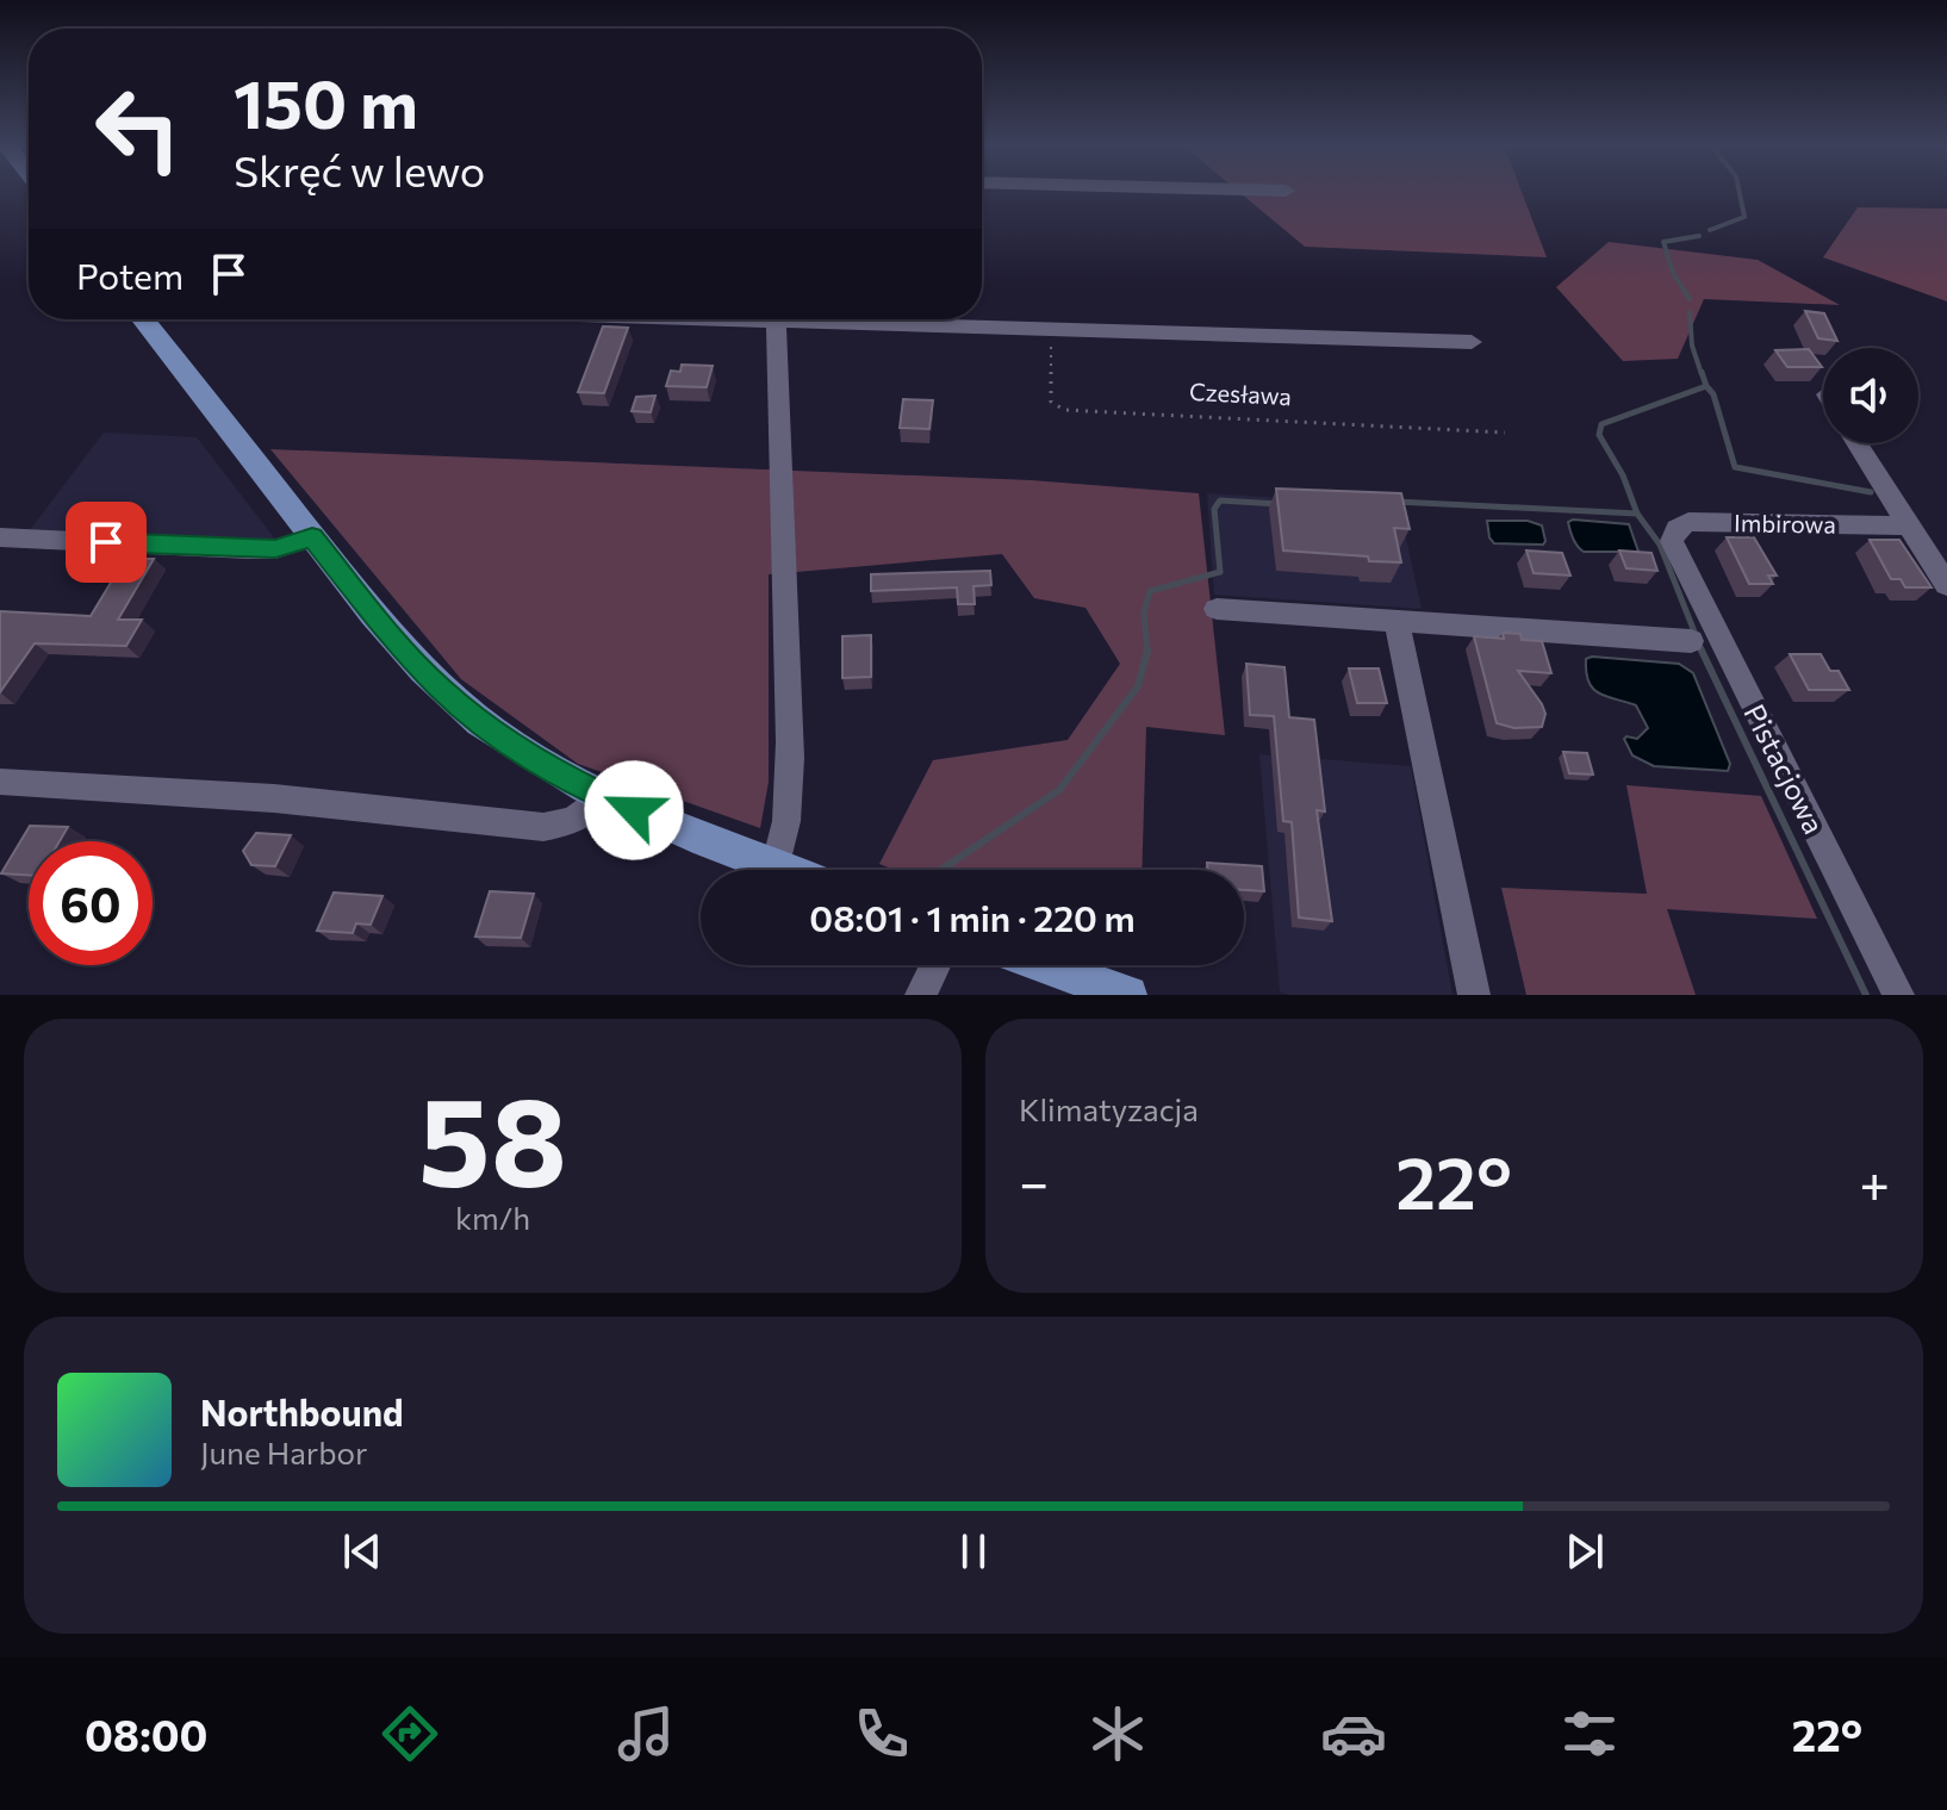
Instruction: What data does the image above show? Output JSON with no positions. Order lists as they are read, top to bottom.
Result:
{
  "streets": {
    "street": ["Imbirowa", "Pistacjowa"],
    "path": ["Czesława"]
  },
  "crossings": [
    ["Imbirowa", "Pistacjowa"]
  ],
  "page": {
    "turn": ["150 m", "Skręć w lewo"],
    "then": "Potem",
    "limit": "60",
    "trip": "08:01 · 1 min · 220 m",
    "tile": [
      ["58", "km/h"],
      "Klimatyzacja"
    ],
    "heat": ["−", "22°", "+"],
    "song": ["Northbound", "June Harbor"],
    "tabs": ["08:00", "22°"]
  }
}
